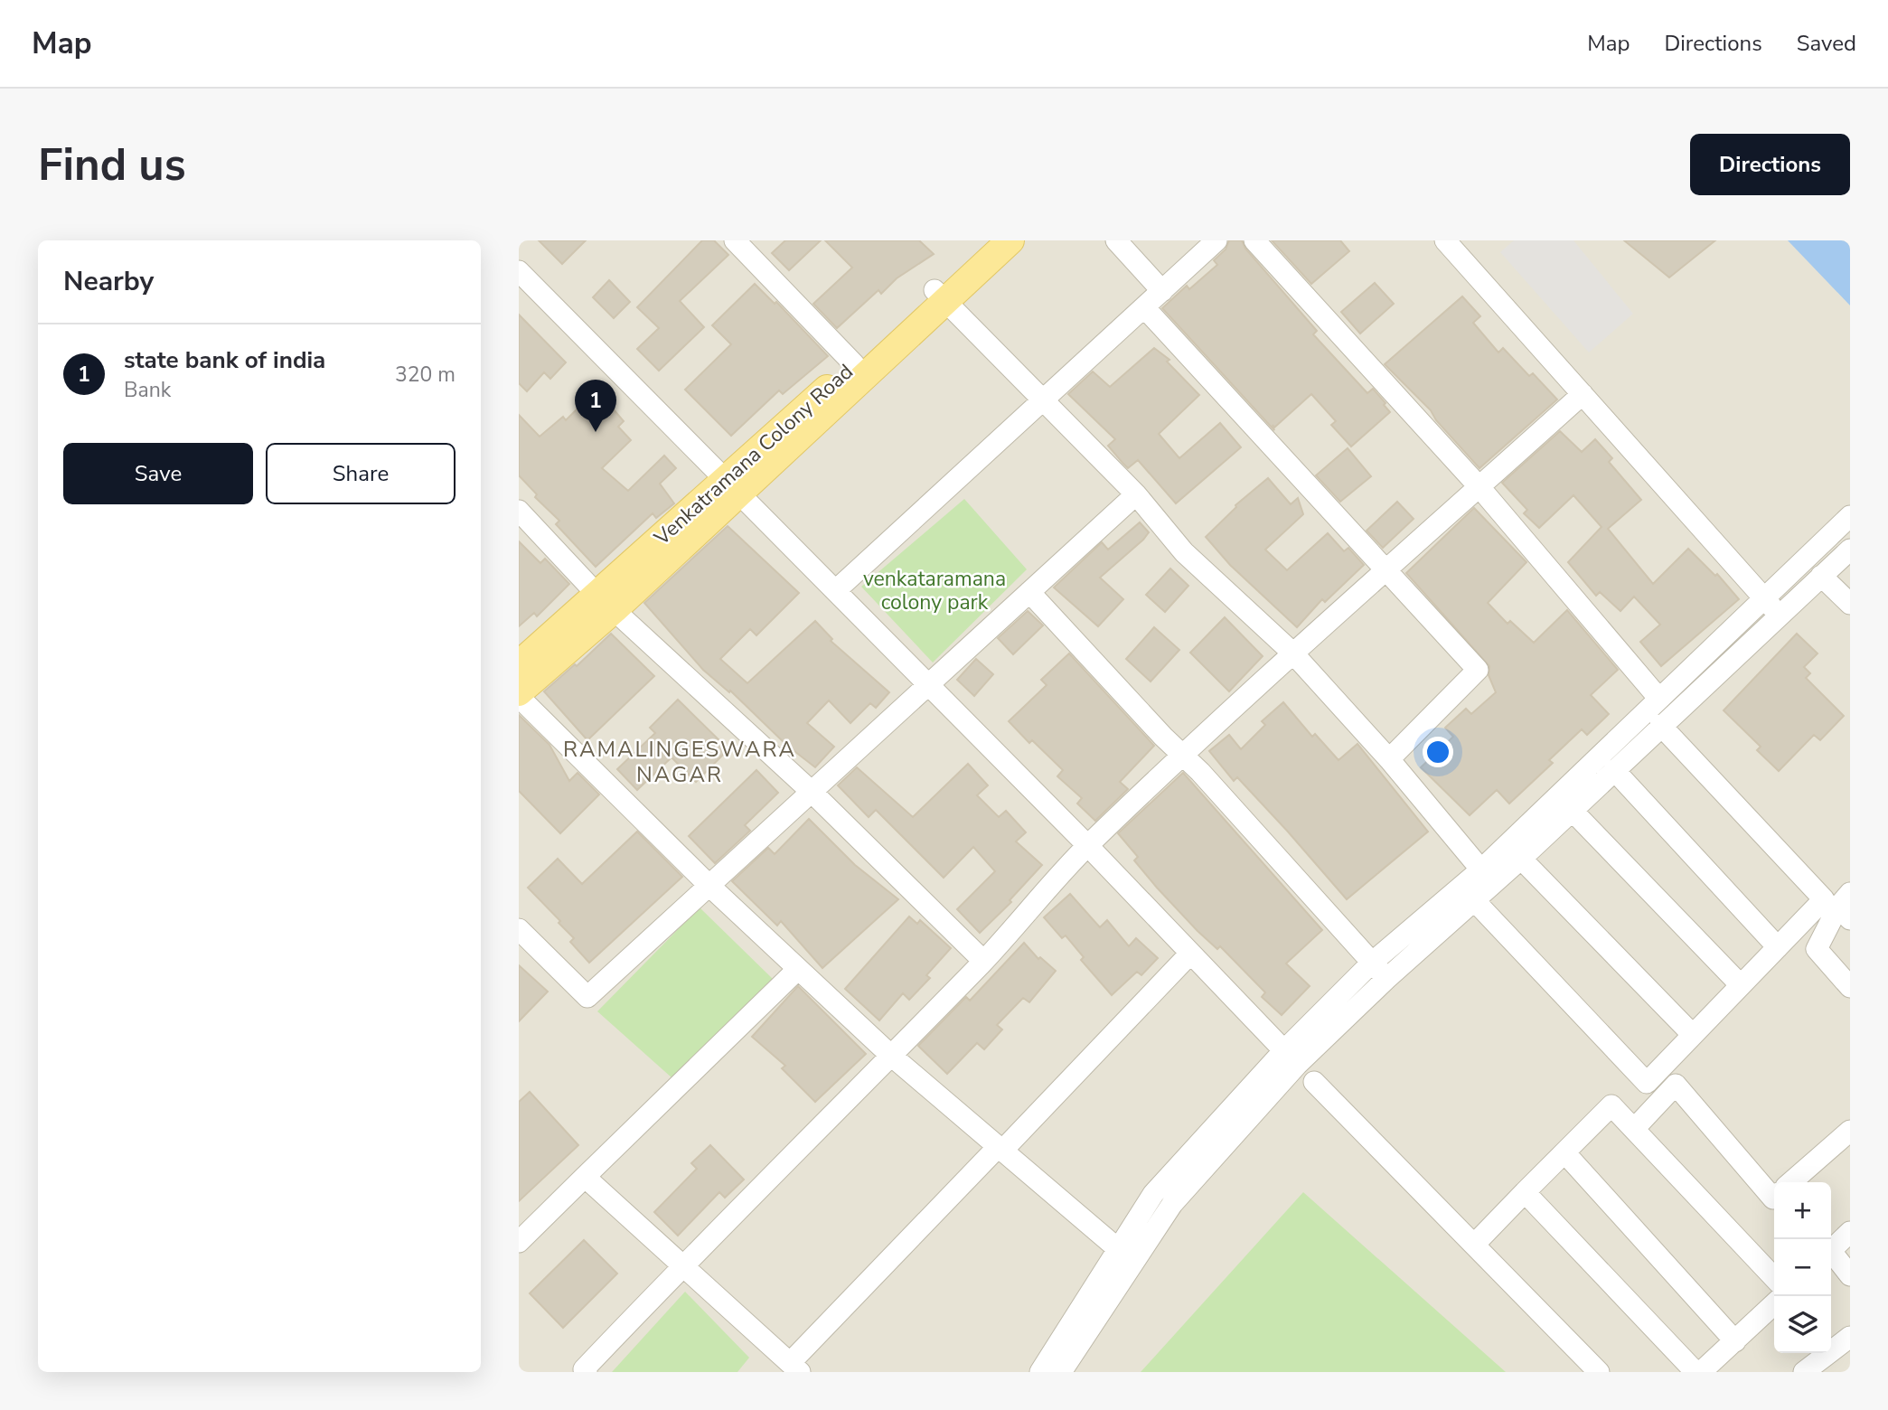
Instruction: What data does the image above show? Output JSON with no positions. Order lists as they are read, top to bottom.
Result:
{
  "streets": {
    "main road": ["Venkatramana Colony Road"]
  },
  "districts": ["RAMALINGESWARA NAGAR"],
  "parks": ["venkataramana colony park"],
  "page": {
    "header": "Map",
    "nav": ["Map", "Directions", "Saved"],
    "buttons": [
      "Directions",
      ["Save", "Share"]
    ],
    "title": "Find us",
    "heading": "Nearby",
    "list": [
      {
        "mark": "1",
        "name": "state bank of india",
        "note": "Bank",
        "value": "320 m"
      }
    ],
    "pins": "1",
    "map_buttons": ["+", "−"]
  }
}
